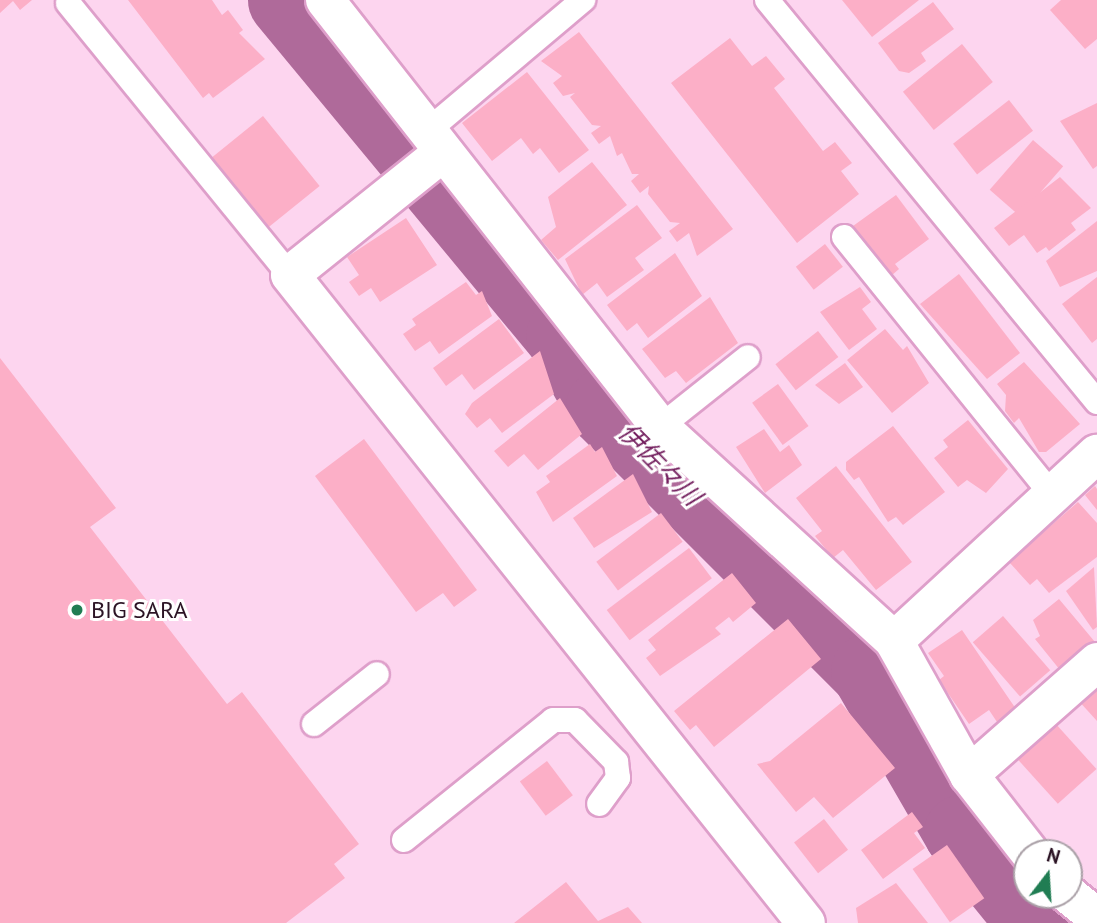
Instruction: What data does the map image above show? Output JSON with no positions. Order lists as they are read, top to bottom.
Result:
{
  "water": ["伊佐々川"],
  "places": ["BIG SARA"],
  "north": "top"
}
